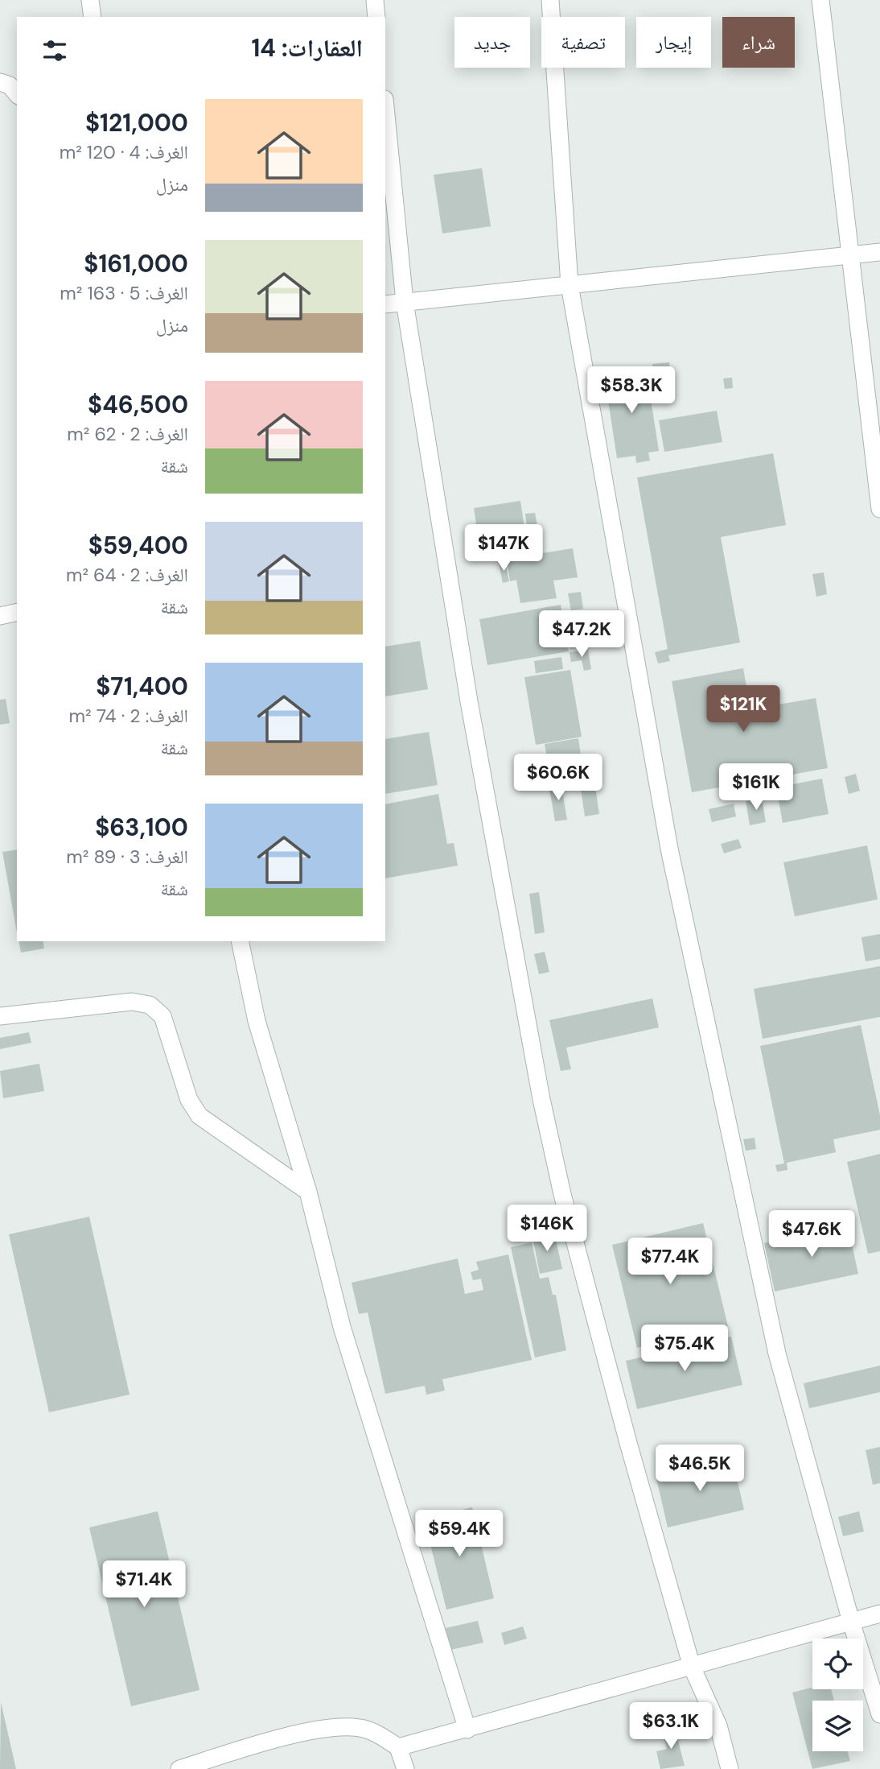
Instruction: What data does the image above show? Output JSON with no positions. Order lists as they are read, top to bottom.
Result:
{
  "page": {
    "chip": [
      "شراء",
      "إيجار",
      "تصفية",
      "جديد"
    ],
    "heading": "العقارات: 14",
    "list": [
      {
        "name": "$121,000",
        "note": "الغرف: 4 · 120 m² · منزل"
      },
      {
        "name": "$161,000",
        "note": "الغرف: 5 · 163 m² · منزل"
      },
      {
        "name": "$46,500",
        "note": "الغرف: 2 · 62 m² · شقة"
      },
      {
        "name": "$59,400",
        "note": "الغرف: 2 · 64 m² · شقة"
      },
      {
        "name": "$71,400",
        "note": "الغرف: 2 · 74 m² · شقة"
      },
      {
        "name": "$63,100",
        "note": "الغرف: 3 · 89 m² · شقة"
      }
    ],
    "price": [
      "$58.3K",
      "$147K",
      "$47.2K",
      "$121K",
      "$60.6K",
      "$161K",
      "$146K",
      "$47.6K",
      "$77.4K",
      "$75.4K",
      "$46.5K",
      "$59.4K",
      "$71.4K",
      "$63.1K"
    ]
  }
}
